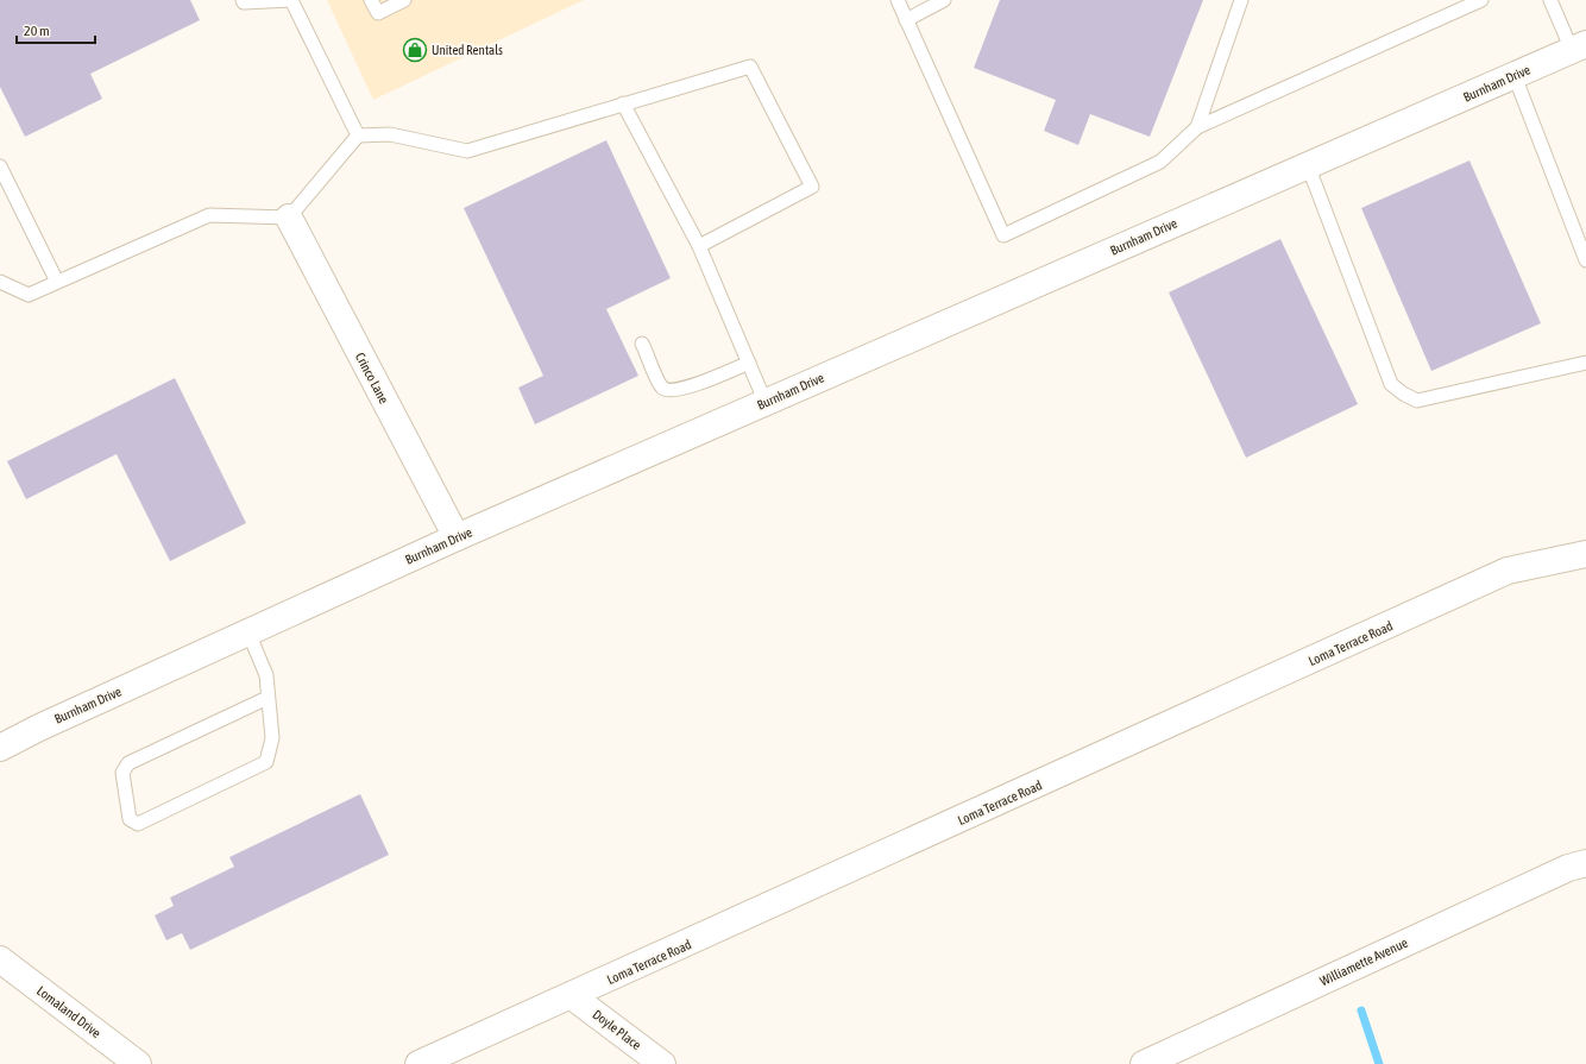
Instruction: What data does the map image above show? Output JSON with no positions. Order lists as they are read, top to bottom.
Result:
{
  "streets": {
    "street": [
      "Burnham Drive",
      "Crinco Lane",
      "Loma Terrace Road",
      "Williamette Avenue",
      "Lomaland Drive",
      "Doyle Place"
    ]
  },
  "crossings": [
    ["Burnham Drive", "Crinco Lane"],
    ["Loma Terrace Road", "Doyle Place"]
  ],
  "places": {
    "shop": ["United Rentals"]
  },
  "scale_bar": "20 m"
}
